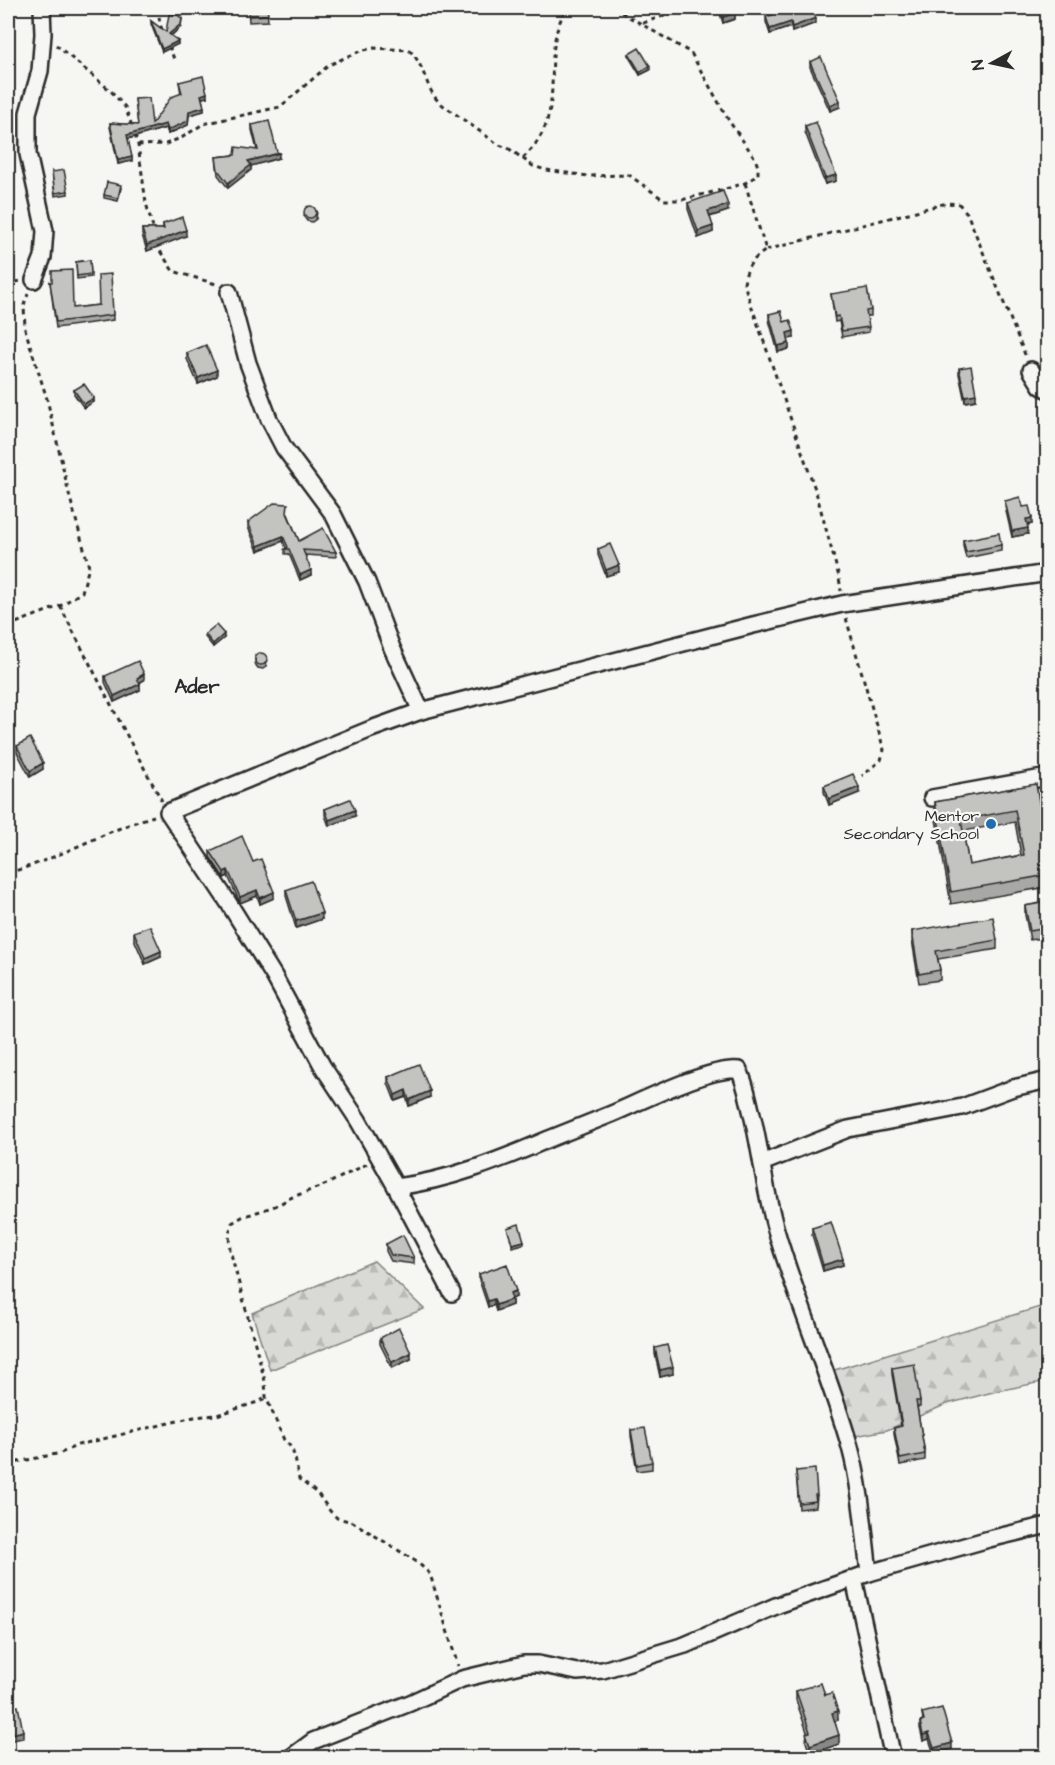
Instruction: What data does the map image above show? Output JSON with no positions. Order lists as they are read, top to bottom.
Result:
{
  "districts": ["Ader"],
  "places": ["Mentor Secondary School"],
  "north": "left"
}
